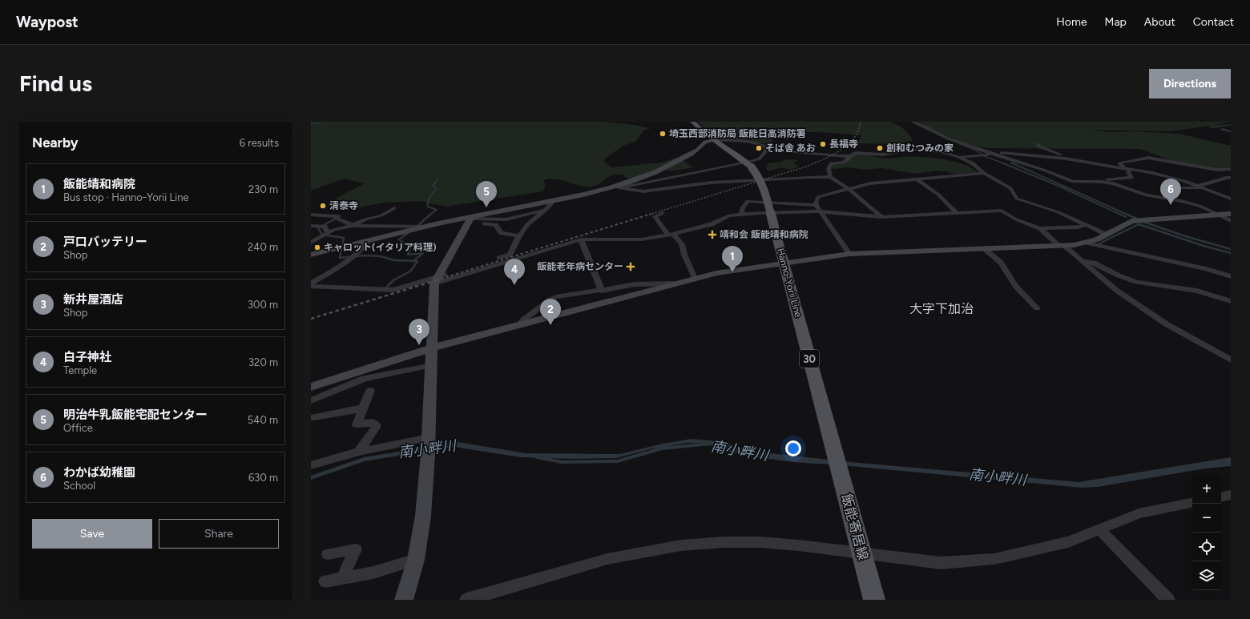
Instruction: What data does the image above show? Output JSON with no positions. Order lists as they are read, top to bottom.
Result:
{
  "streets": {
    "main road": ["Hanno-Yorii Line", "30", "飯能寄居線"]
  },
  "crossings": [
    ["Hanno-Yorii Line", "飯能寄居線"]
  ],
  "districts": ["大字下加治"],
  "water": ["南小畔川"],
  "places": {
    "other": [
      "埼玉西部消防局 飯能日高消防署",
      "長福寺",
      "そば舎 あお",
      "創和むつみの家",
      "清泰寺",
      "キャロット(イタリア料理)"
    ],
    "health": ["靖和会 飯能靖和病院", "飯能老年病センター"]
  },
  "page": {
    "header": "Waypost",
    "nav": [
      "Home",
      "Map",
      "About",
      "Contact"
    ],
    "buttons": [
      "Directions",
      ["Save", "Share"]
    ],
    "title": "Find us",
    "heading": ["Nearby", "6 results"],
    "list": [
      {
        "mark": "1",
        "name": "飯能靖和病院",
        "note": "Bus stop · Hanno-Yorii Line",
        "value": "230 m"
      },
      {
        "mark": "2",
        "name": "戸口バッテリー",
        "note": "Shop",
        "value": "240 m"
      },
      {
        "mark": "3",
        "name": "新井屋酒店",
        "note": "Shop",
        "value": "300 m"
      },
      {
        "mark": "4",
        "name": "白子神社",
        "note": "Temple",
        "value": "320 m"
      },
      {
        "mark": "5",
        "name": "明治牛乳飯能宅配センター",
        "note": "Office",
        "value": "540 m"
      },
      {
        "mark": "6",
        "name": "わかば幼稚園",
        "note": "School",
        "value": "630 m"
      }
    ],
    "pins": [
      "6",
      "5",
      "1",
      "4",
      "2",
      "3"
    ],
    "map_buttons": ["+", "−"]
  }
}
